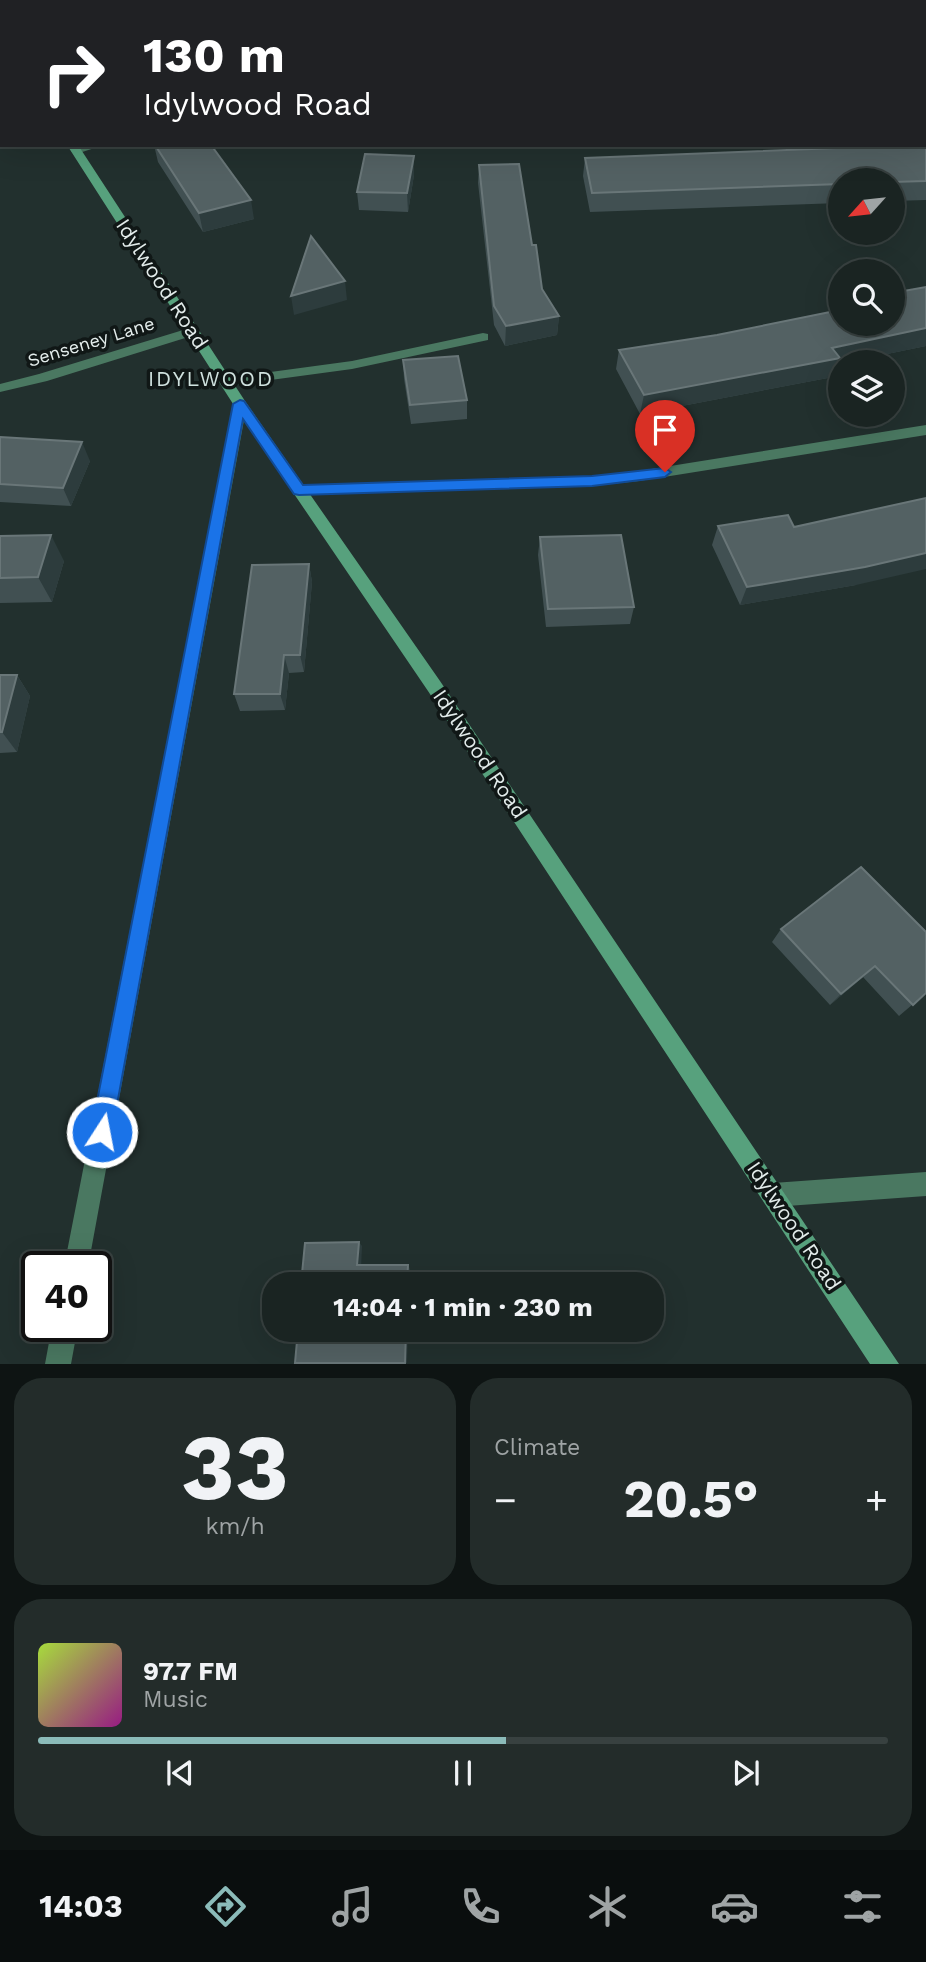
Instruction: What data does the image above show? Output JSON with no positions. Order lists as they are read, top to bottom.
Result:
{
  "streets": {
    "main road": ["Idylwood Road"],
    "street": ["Senseney Lane"]
  },
  "crossings": [
    ["Idylwood Road", "Senseney Lane"]
  ],
  "districts": ["IDYLWOOD"],
  "north": "bottom left",
  "page": {
    "turn": ["130 m", "Idylwood Road"],
    "limit": "40",
    "trip": "14:04 · 1 min · 230 m",
    "tile": [
      ["33", "km/h"],
      "Climate"
    ],
    "heat": ["−", "20.5°", "+"],
    "song": ["97.7 FM", "Music"],
    "tabs": "14:03"
  }
}
